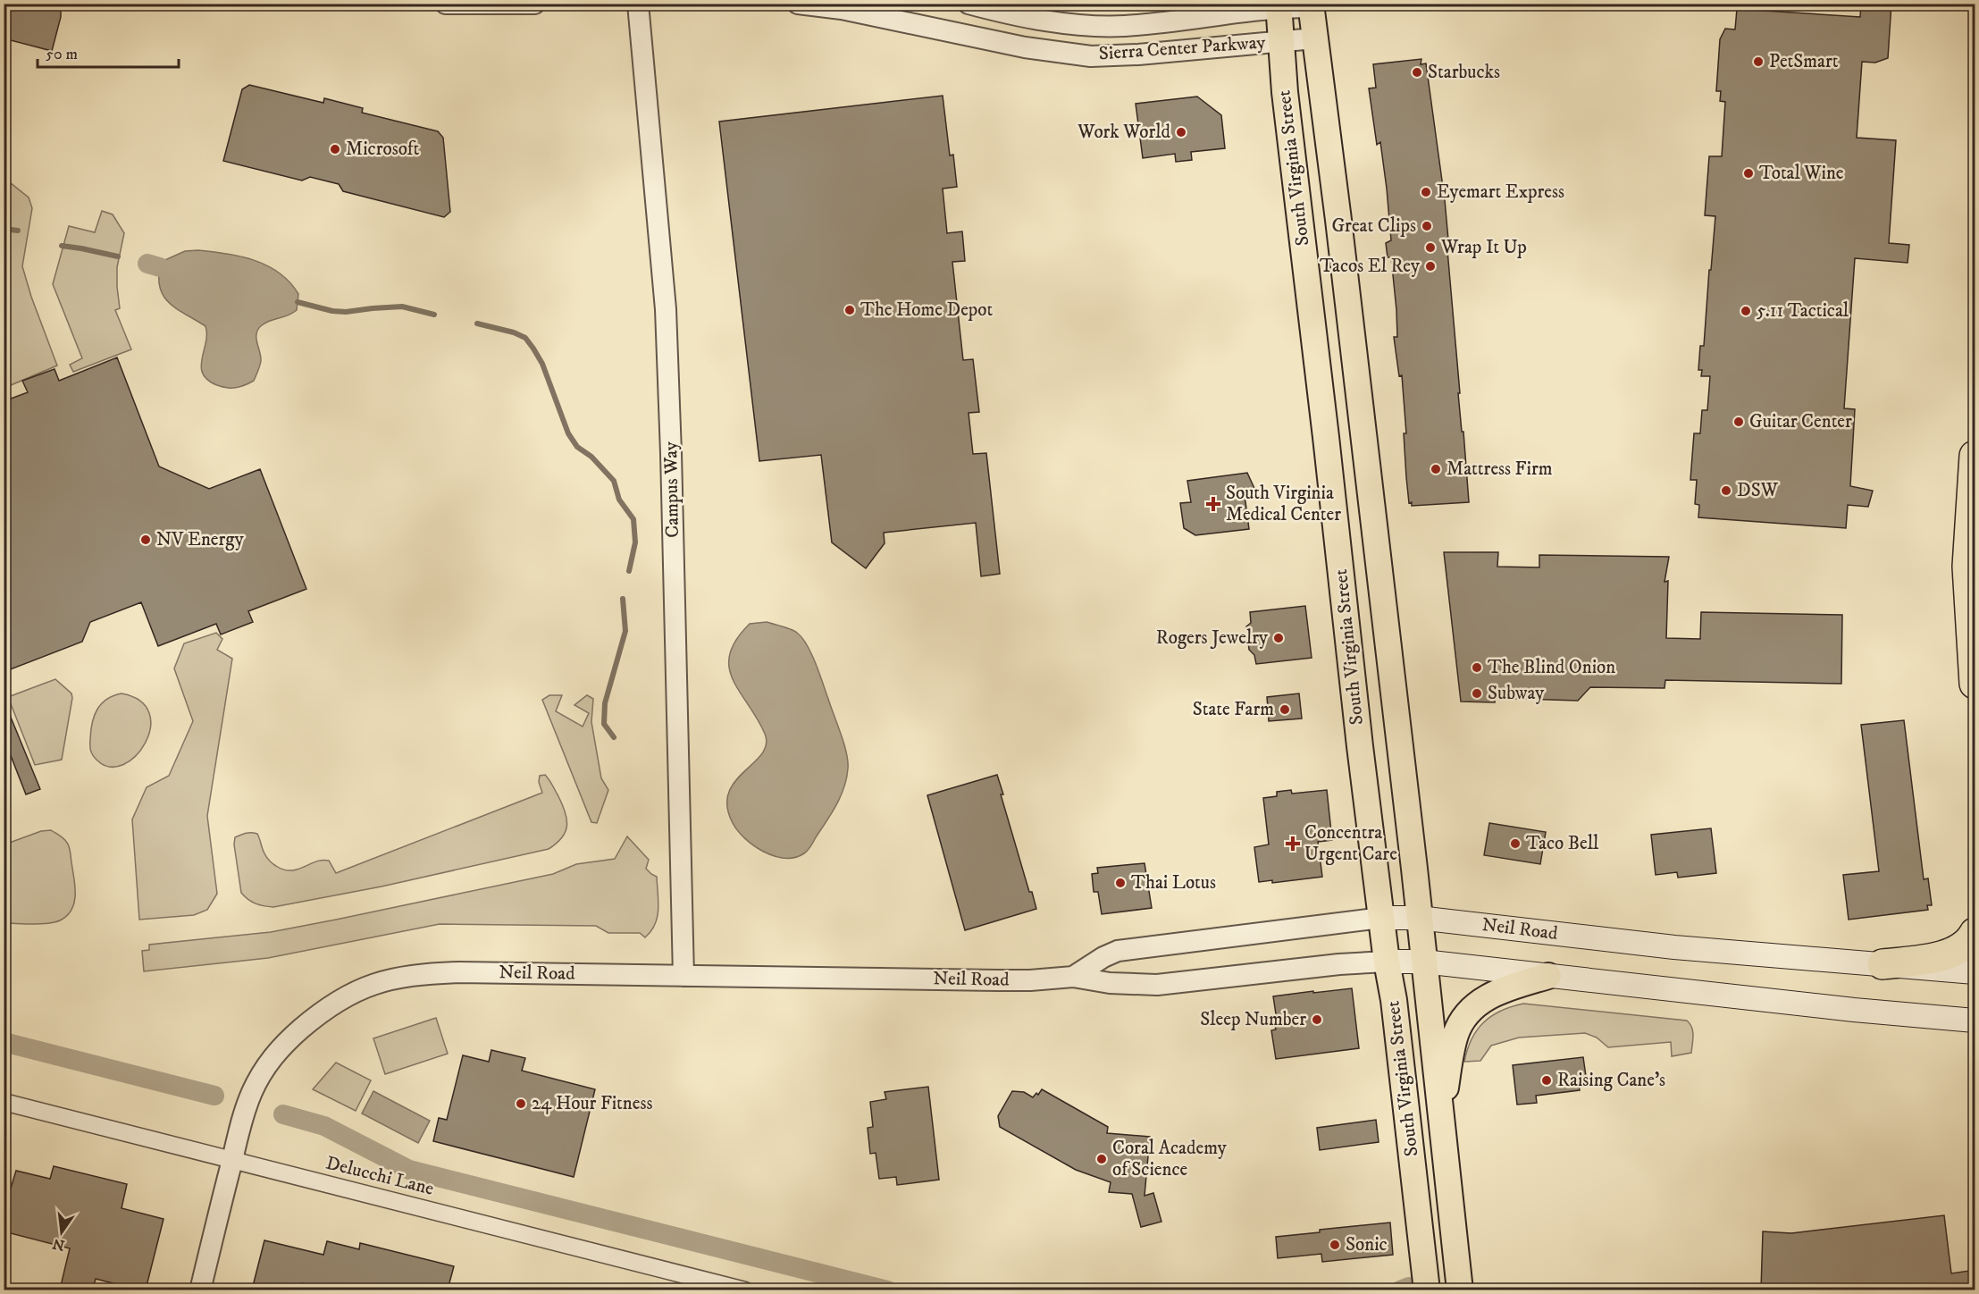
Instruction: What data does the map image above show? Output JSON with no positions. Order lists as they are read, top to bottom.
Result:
{
  "streets": {
    "main road": ["South Virginia Street", "Neil Road"],
    "street": ["Sierra Center Parkway", "Campus Way", "Delucchi Lane"]
  },
  "crossings": [
    ["Sierra Center Parkway", "South Virginia Street"],
    ["South Virginia Street", "Neil Road"],
    ["Campus Way", "Neil Road"],
    ["Neil Road", "Delucchi Lane"]
  ],
  "places": {
    "other": [
      "PetSmart",
      "Starbucks",
      "Work World",
      "Microsoft",
      "Total Wine",
      "Eyemart Express",
      "Great Clips",
      "Wrap It Up",
      "Tacos El Rey",
      "The Home Depot",
      "5.11 Tactical",
      "Guitar Center",
      "Mattress Firm",
      "DSW",
      "NV Energy",
      "Rogers Jewelry",
      "The Blind Onion",
      "Subway",
      "State Farm",
      "Taco Bell",
      "Thai Lotus",
      "Sleep Number",
      "Raising Cane's",
      "24 Hour Fitness",
      "Coral Academy of Science",
      "Sonic"
    ],
    "health": ["South Virginia Medical Center", "Concentra Urgent Care"]
  },
  "scale_bar": "50 m",
  "north": "bottom"
}
